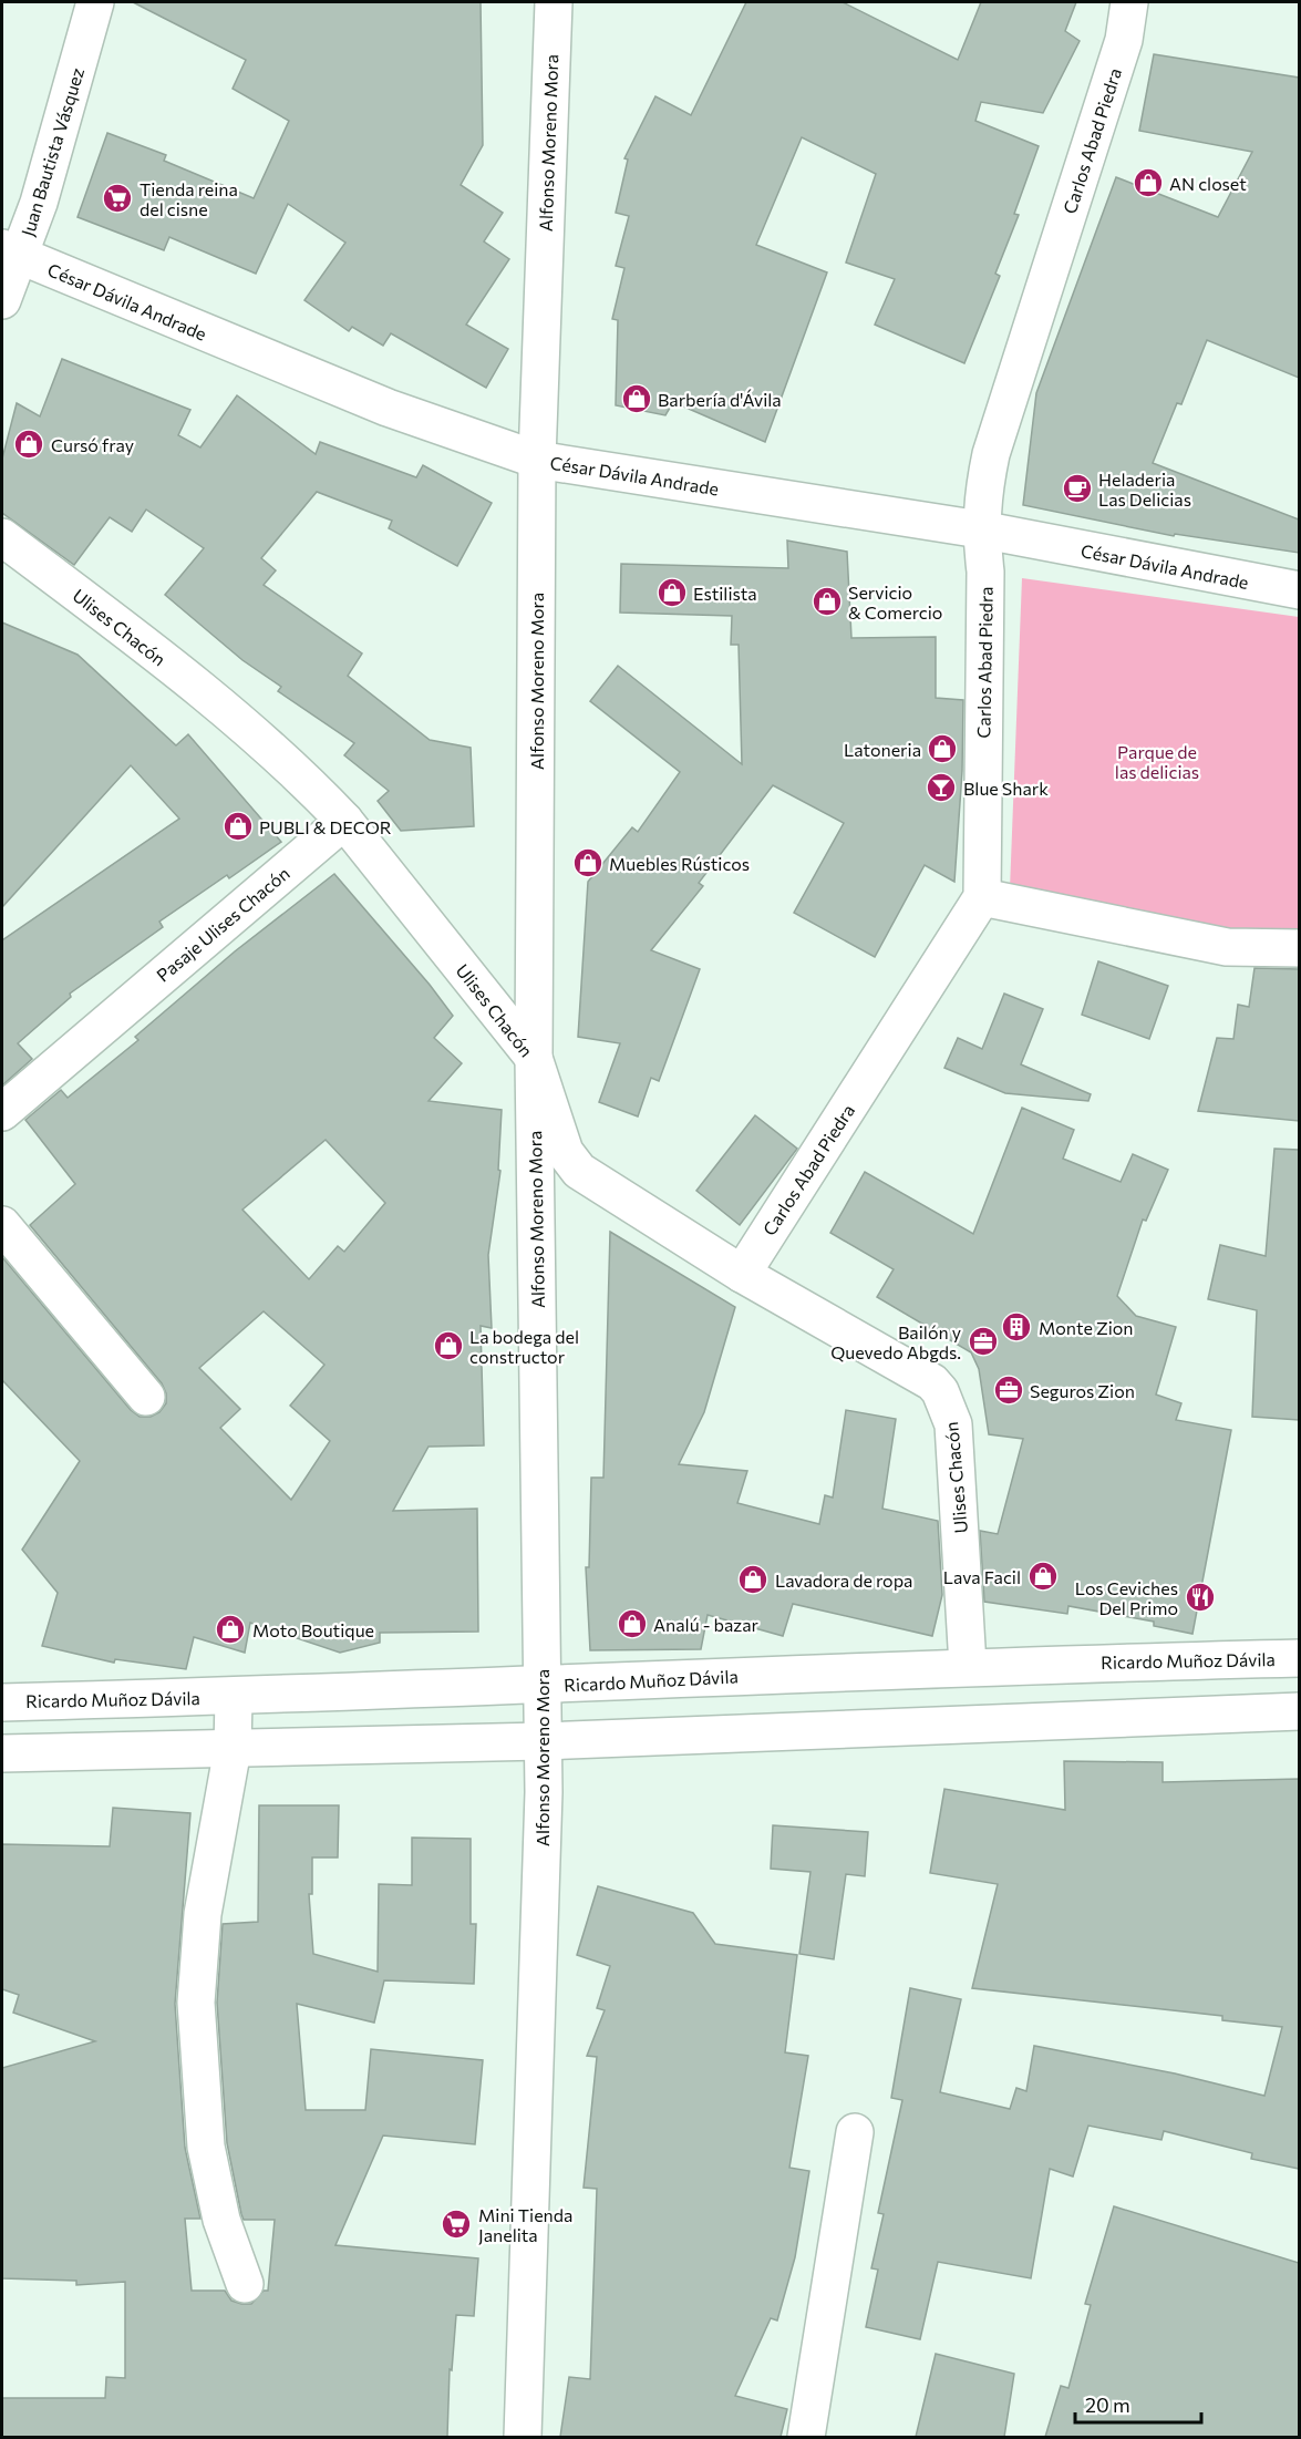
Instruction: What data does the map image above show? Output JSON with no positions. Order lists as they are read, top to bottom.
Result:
{
  "streets": {
    "street": [
      "Carlos Abad Piedra",
      "Alfonso Moreno Mora",
      "Juan Bautista Vásquez",
      "César Dávila Andrade",
      "Ulises Chacón",
      "Pasaje Ulises Chacón",
      "Ricardo Muñoz Dávila"
    ]
  },
  "crossings": [
    ["Carlos Abad Piedra", "César Dávila Andrade"],
    ["Carlos Abad Piedra", "Ulises Chacón"],
    ["Alfonso Moreno Mora", "César Dávila Andrade"],
    ["Alfonso Moreno Mora", "Ulises Chacón"],
    ["Alfonso Moreno Mora", "Ricardo Muñoz Dávila"],
    ["Juan Bautista Vásquez", "César Dávila Andrade"],
    ["Ulises Chacón", "Pasaje Ulises Chacón"],
    ["Ulises Chacón", "Ricardo Muñoz Dávila"]
  ],
  "parks": ["Parque de las delicias"],
  "places": {
    "shop": [
      "AN closet",
      "Barbería d'Ávila",
      "Cursó fray",
      "Estilista",
      "Servicio & Comercio",
      "Latoneria",
      "PUBLI & DECOR",
      "Muebles Rústicos",
      "La bodega del constructor",
      "Lava Facil",
      "Lavadora de ropa",
      "Analú - bazar",
      "Moto Boutique"
    ],
    "supermarket": ["Tienda reina del cisne", "Mini Tienda Janelita"],
    "cafe": ["Heladeria Las Delicias"],
    "bar": ["Blue Shark"],
    "building": ["Monte Zion"],
    "office": ["Bailón y Quevedo Abgds.", "Seguros Zion"],
    "restaurant": ["Los Ceviches Del Primo"]
  },
  "scale_bar": "20 m"
}
